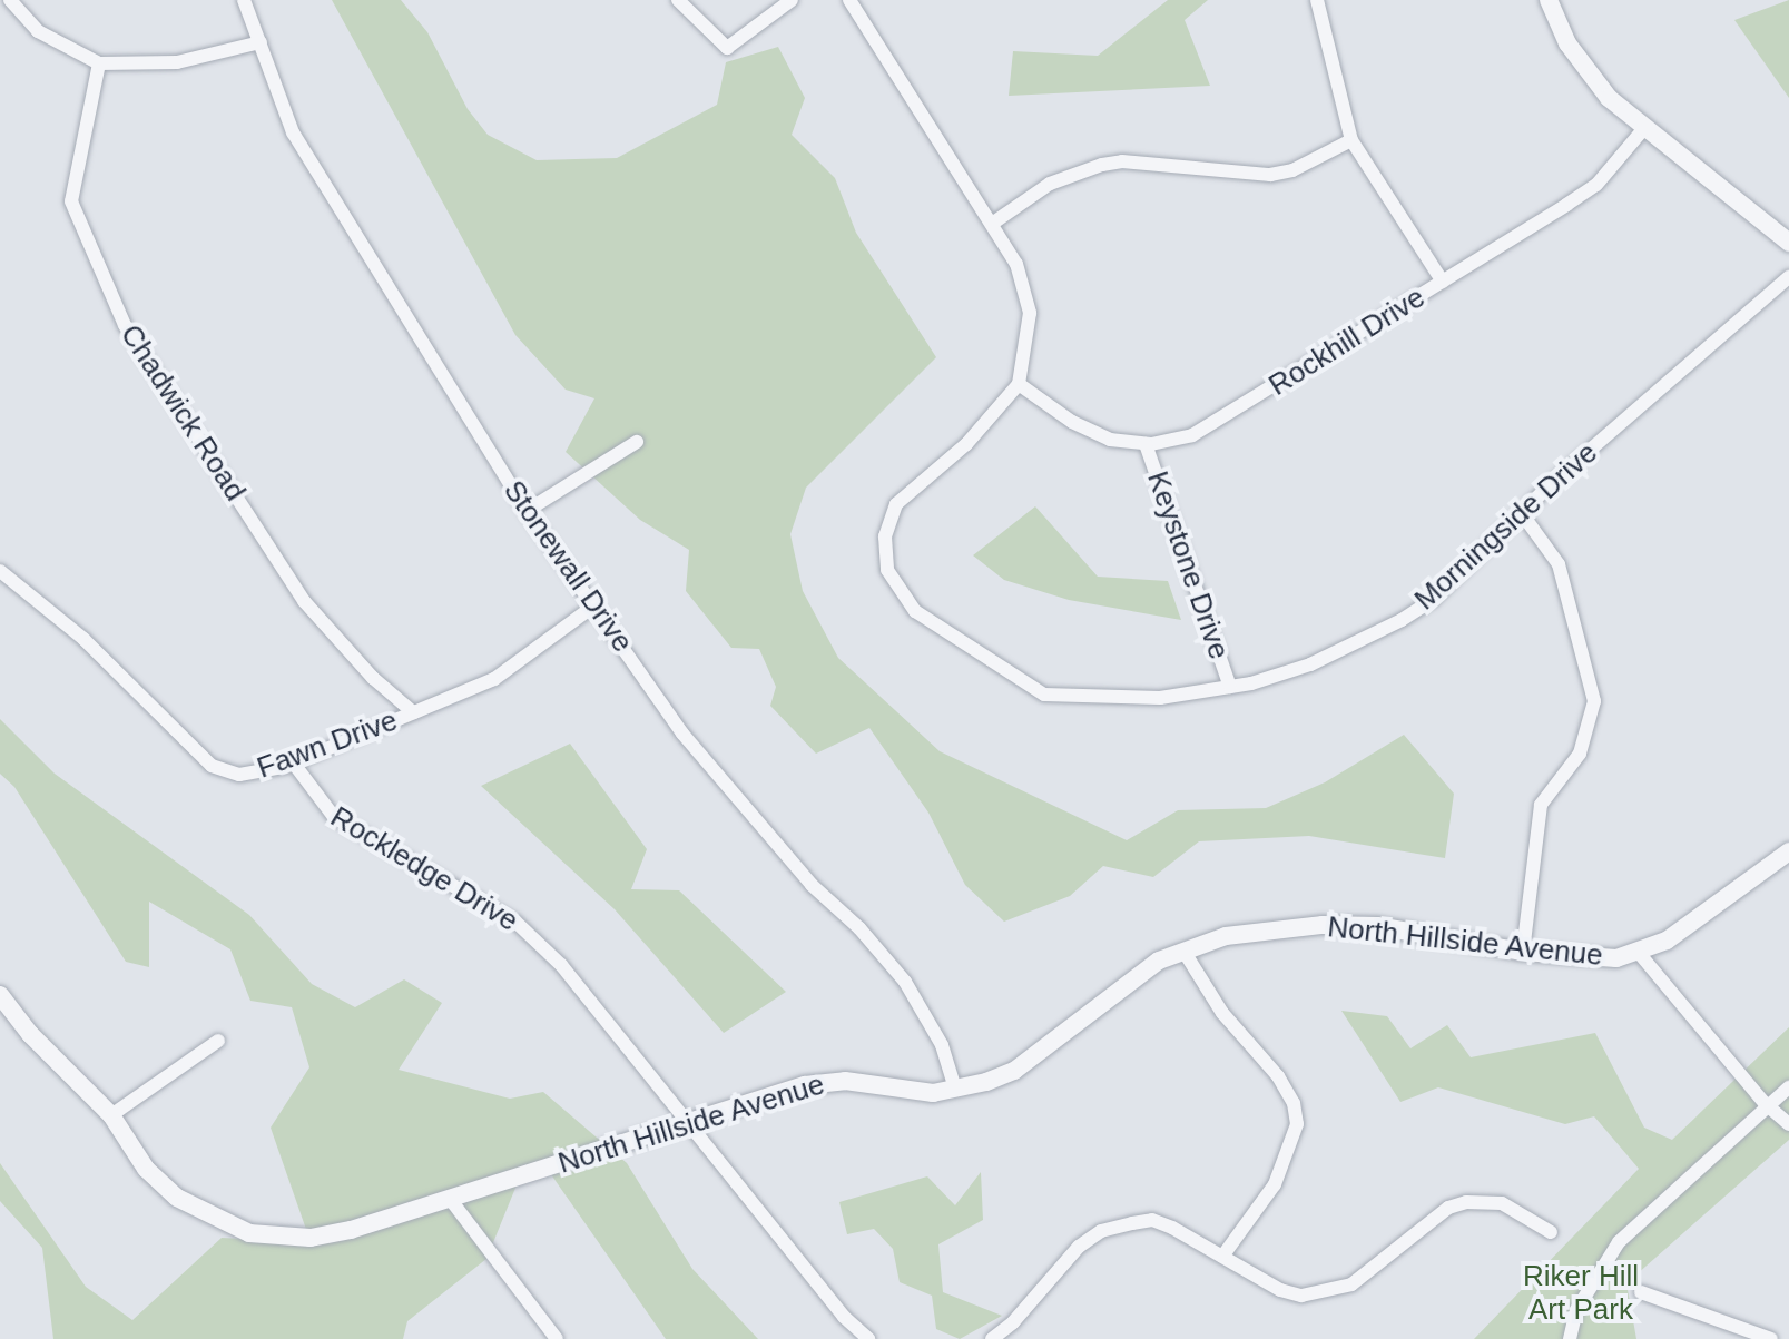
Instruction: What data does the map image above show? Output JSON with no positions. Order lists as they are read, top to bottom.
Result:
{
  "streets": {
    "street": [
      "Rockhill Drive",
      "Chadwick Road",
      "Morningside Drive",
      "Keystone Drive",
      "Stonewall Drive",
      "Fawn Drive",
      "Rockledge Drive",
      "North Hillside Avenue"
    ]
  },
  "crossings": [
    ["Rockhill Drive", "Morningside Drive"],
    ["Rockhill Drive", "Keystone Drive"],
    ["Chadwick Road", "Fawn Drive"],
    ["Morningside Drive", "Keystone Drive"],
    ["Stonewall Drive", "Fawn Drive"],
    ["Stonewall Drive", "North Hillside Avenue"],
    ["Fawn Drive", "Rockledge Drive"],
    ["Rockledge Drive", "North Hillside Avenue"]
  ],
  "parks": ["Riker Hill Art Park"]
}
